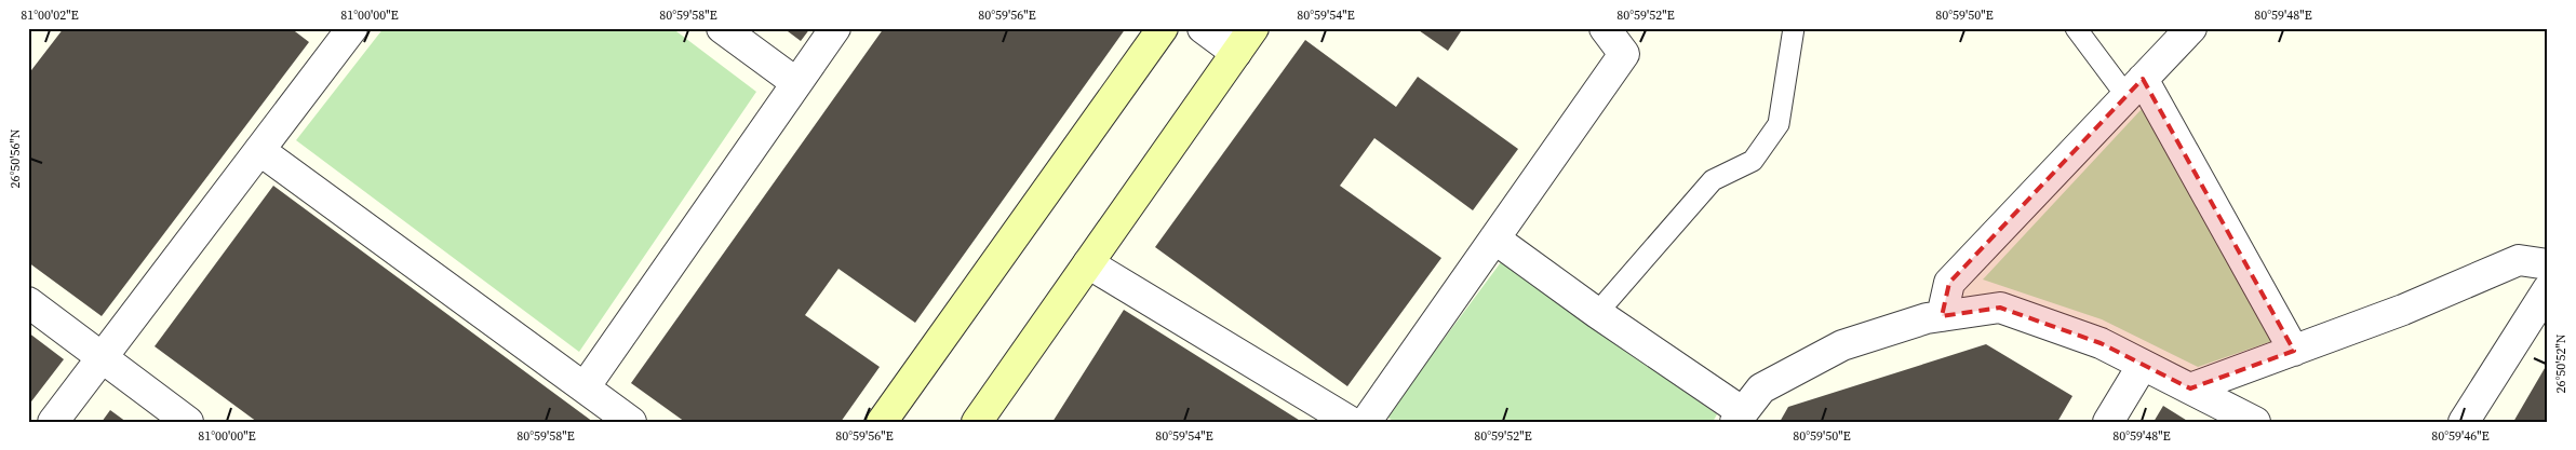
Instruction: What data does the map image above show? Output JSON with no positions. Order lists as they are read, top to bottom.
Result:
{
  "coordinates": [
    "81°00'02\"E",
    "81°00'00\"E",
    "80°59'58\"E",
    "80°59'56\"E",
    "80°59'54\"E",
    "80°59'52\"E",
    "80°59'50\"E",
    "80°59'48\"E",
    "26°50'56\"N",
    "26°50'52\"N",
    "80°59'46\"E"
  ]
}
